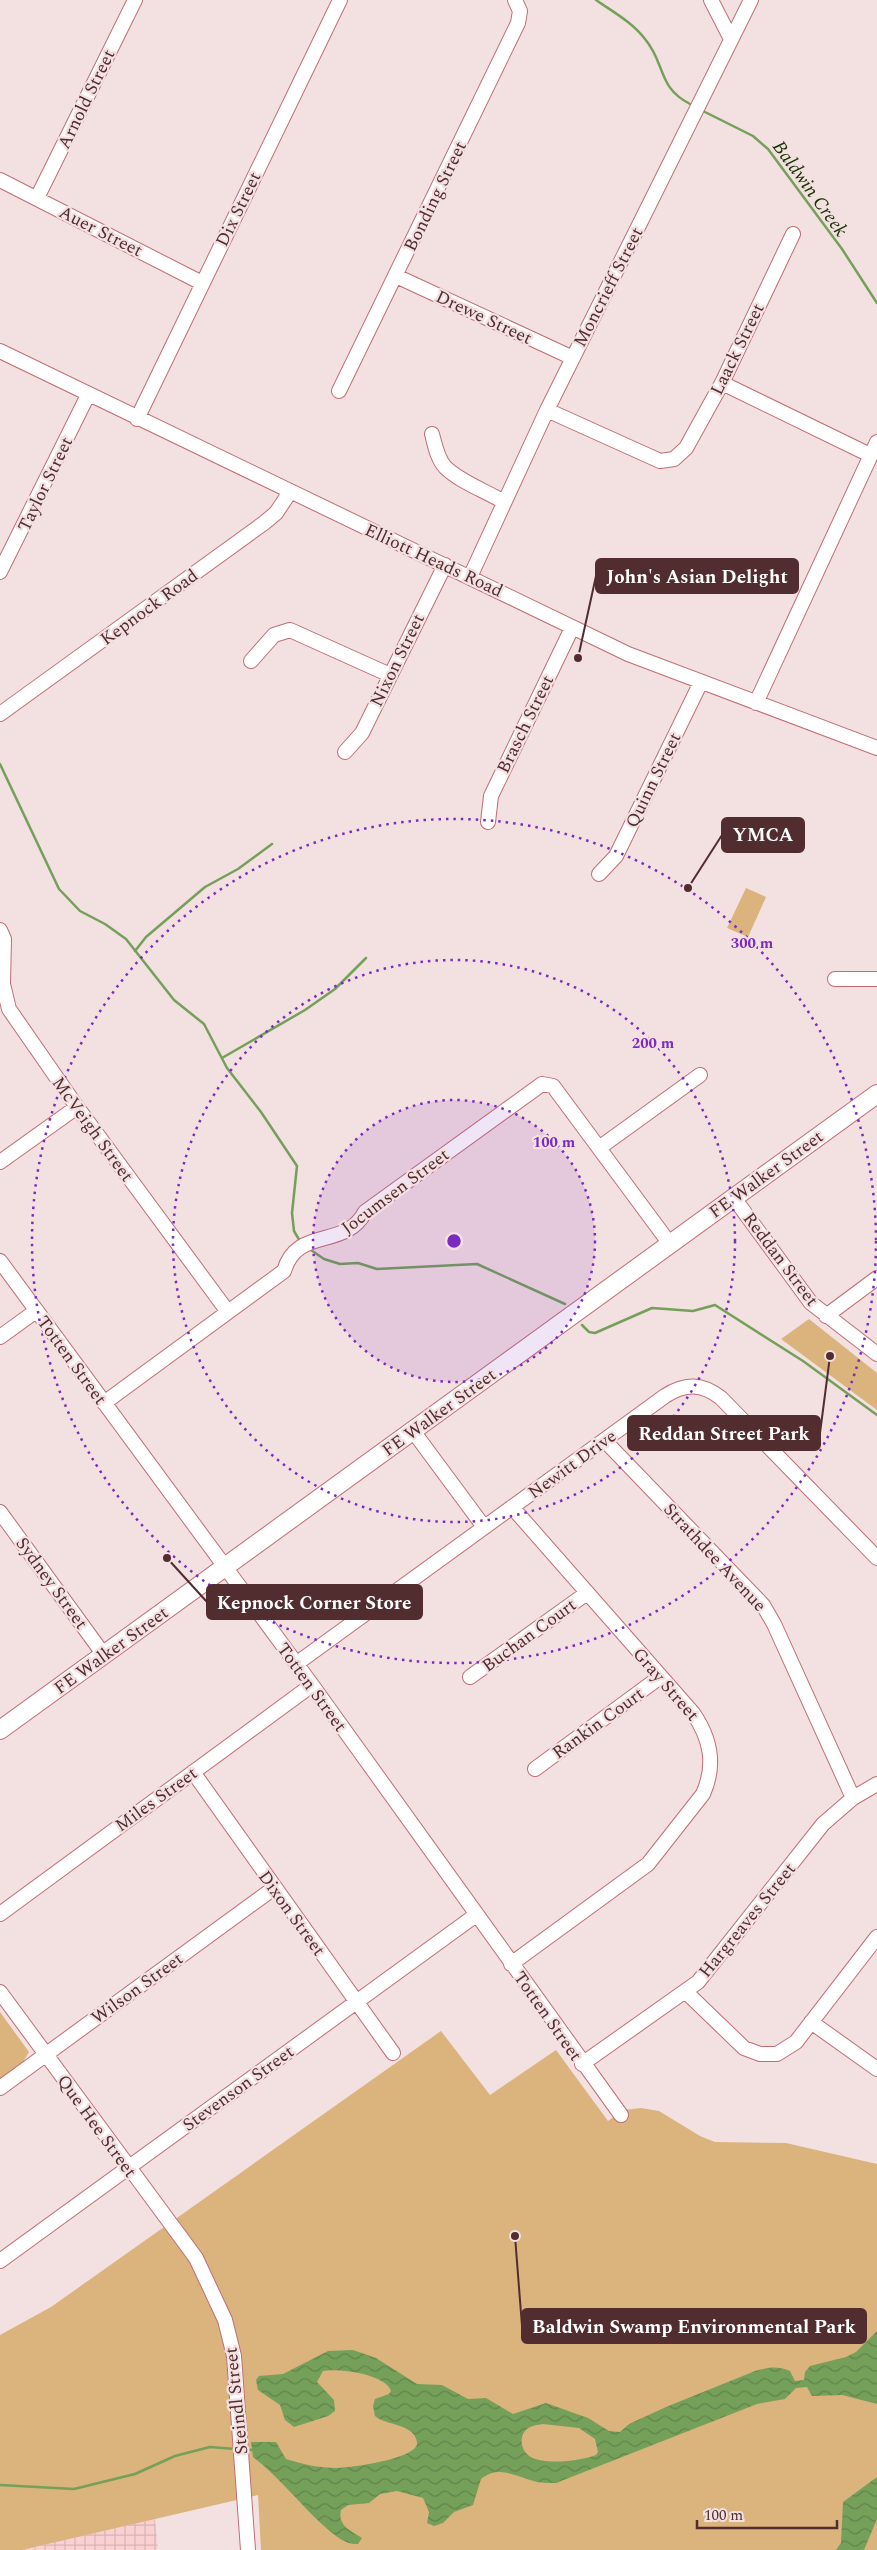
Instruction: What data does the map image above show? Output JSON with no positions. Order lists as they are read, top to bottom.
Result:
{
  "streets": {
    "main road": ["FE Walker Street"],
    "street": [
      "Arnold Street",
      "Bonding Street",
      "Dix Street",
      "Auer Street",
      "Moncrieff Street",
      "Drewe Street",
      "Laack Street",
      "Taylor Street",
      "Elliott Heads Road",
      "Kepnock Road",
      "Nixon Street",
      "Brasch Street",
      "Quinn Street",
      "McVeigh Street",
      "Jocumsen Street",
      "Reddan Street",
      "Totten Street",
      "Newitt Drive",
      "Strathdee Avenue",
      "Sydney Street",
      "Buchan Court",
      "Gray Street",
      "Rankin Court",
      "Miles Street",
      "Dixon Street",
      "Hargreaves Street",
      "Wilson Street",
      "Stevenson Street",
      "Que Hee Street",
      "Steindl Street"
    ]
  },
  "crossings": [
    ["Arnold Street", "Auer Street"],
    ["Bonding Street", "Drewe Street"],
    ["Dix Street", "Auer Street"],
    ["Dix Street", "Elliott Heads Road"],
    ["Moncrieff Street", "Drewe Street"],
    ["Moncrieff Street", "Laack Street"],
    ["Moncrieff Street", "Elliott Heads Road"],
    ["Taylor Street", "Elliott Heads Road"],
    ["Elliott Heads Road", "Kepnock Road"],
    ["Elliott Heads Road", "Nixon Street"],
    ["Elliott Heads Road", "Brasch Street"],
    ["Elliott Heads Road", "Quinn Street"],
    ["McVeigh Street", "Jocumsen Street"],
    ["FE Walker Street", "Reddan Street"],
    ["FE Walker Street", "Totten Street"],
    ["FE Walker Street", "Sydney Street"],
    ["Jocumsen Street", "Totten Street"],
    ["Totten Street", "Newitt Drive"],
    ["Totten Street", "Gray Street"],
    ["Totten Street", "Miles Street"],
    ["Totten Street", "Hargreaves Street"],
    ["Totten Street", "Stevenson Street"],
    ["Newitt Drive", "Strathdee Avenue"],
    ["Newitt Drive", "Gray Street"],
    ["Strathdee Avenue", "Hargreaves Street"],
    ["Buchan Court", "Gray Street"],
    ["Gray Street", "Rankin Court"],
    ["Miles Street", "Dixon Street"],
    ["Dixon Street", "Wilson Street"],
    ["Dixon Street", "Stevenson Street"],
    ["Wilson Street", "Que Hee Street"],
    ["Stevenson Street", "Que Hee Street"],
    ["Que Hee Street", "Steindl Street"]
  ],
  "water": ["Baldwin Creek"],
  "places": [
    "John's Asian Delight",
    "YMCA",
    "Reddan Street Park",
    "Kepnock Corner Store",
    "Baldwin Swamp Environmental Park"
  ],
  "scale_bar": "100 m",
  "rings": ["300 m", "200 m", "100 m"]
}
